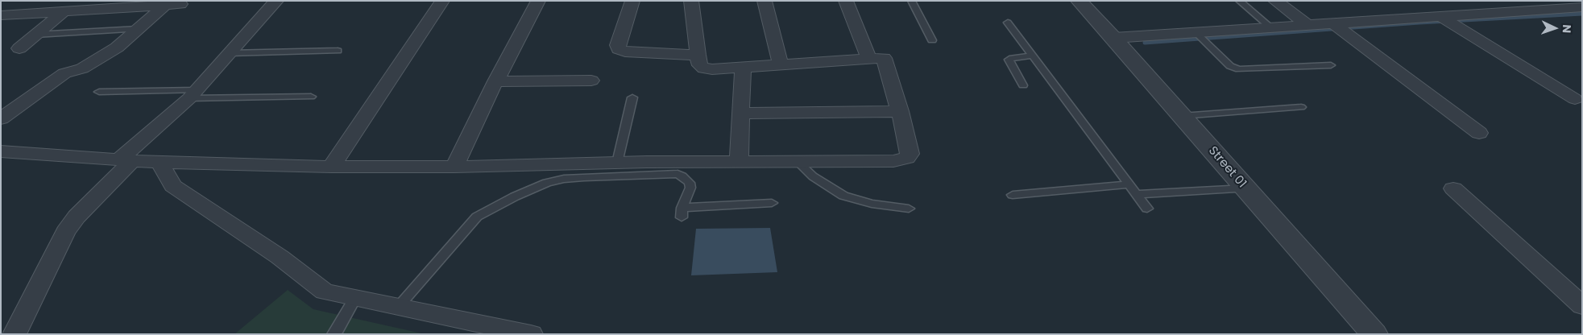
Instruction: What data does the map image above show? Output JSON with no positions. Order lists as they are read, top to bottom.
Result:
{
  "streets": {
    "street": ["Street 01"]
  },
  "north": "right"
}
